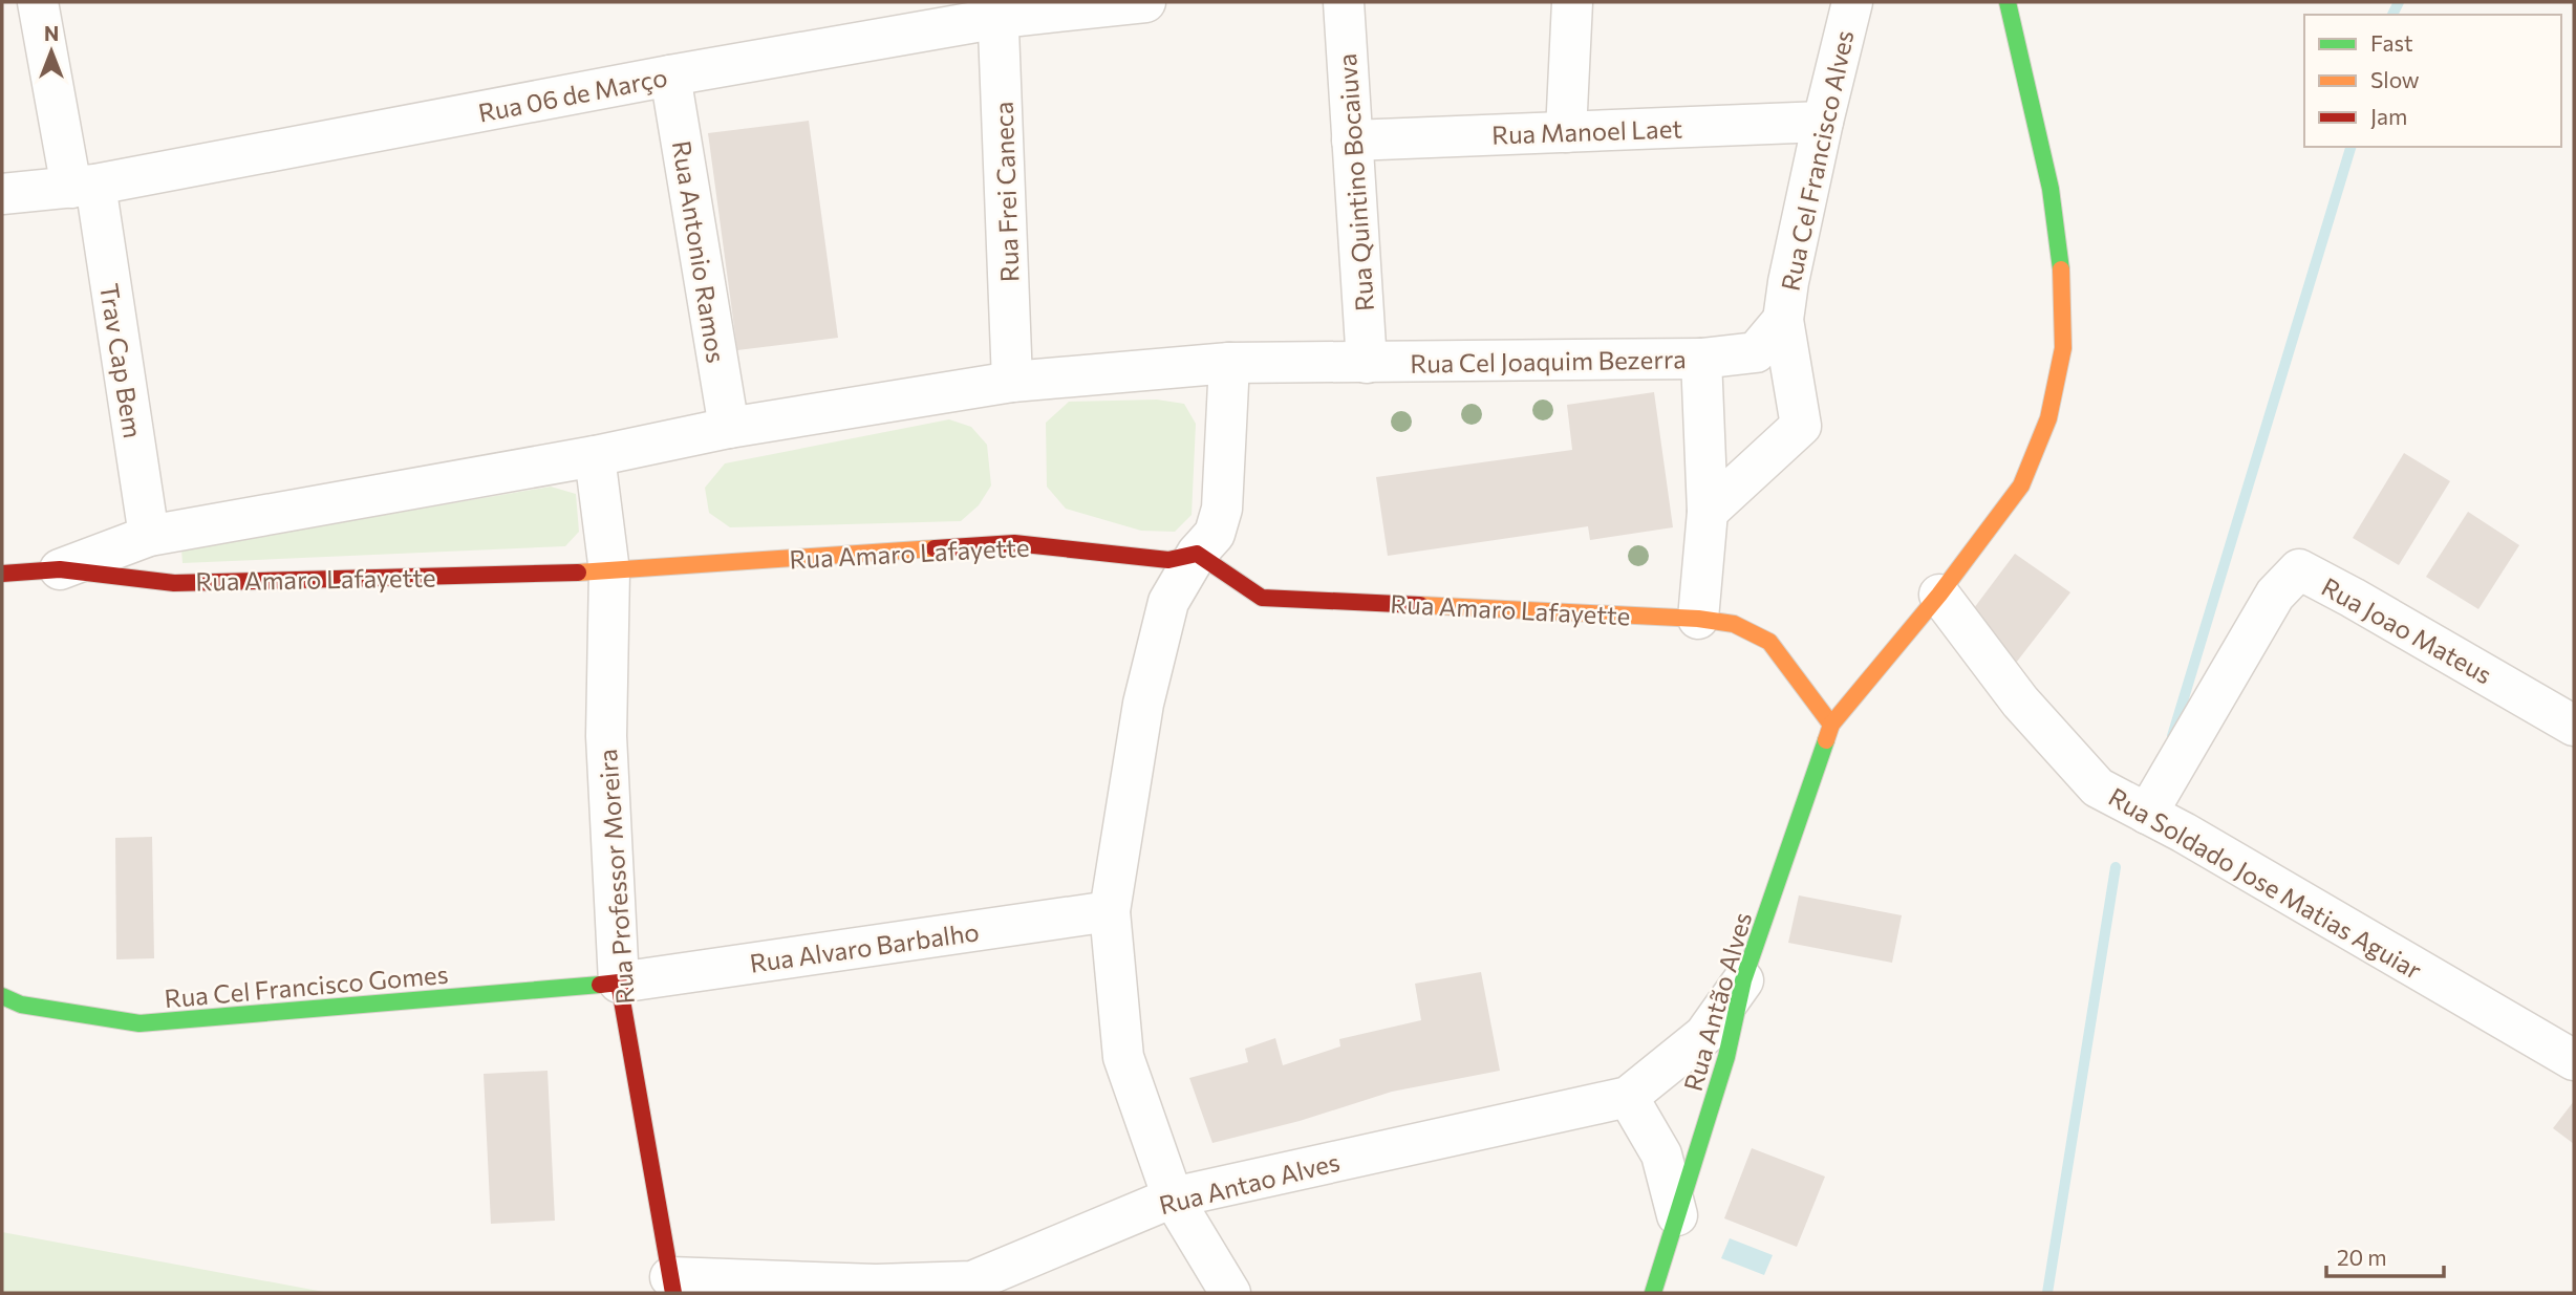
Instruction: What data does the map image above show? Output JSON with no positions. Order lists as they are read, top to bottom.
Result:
{
  "streets": {
    "street": [
      "Rua 06 de Março",
      "Rua Manoel Laet",
      "Rua Cel Francisco Alves",
      "Rua Quintino Bocaiuva",
      "Rua Frei Caneca",
      "Rua Antonio Ramos",
      "Trav Cap Bem",
      "Rua Cel Joaquim Bezerra",
      "Rua Amaro Lafayette",
      "Rua Joao Mateus",
      "Rua Professor Moreira",
      "Rua Soldado Jose Matias Aguiar",
      "Rua Alvaro Barbalho",
      "Rua Cel Francisco Gomes",
      "Rua Antão Alves",
      "Rua Antao Alves"
    ]
  },
  "crossings": [
    ["Rua 06 de Março", "Rua Frei Caneca"],
    ["Rua 06 de Março", "Rua Antonio Ramos"],
    ["Rua 06 de Março", "Trav Cap Bem"],
    ["Rua Manoel Laet", "Rua Cel Francisco Alves"],
    ["Rua Manoel Laet", "Rua Quintino Bocaiuva"],
    ["Rua Cel Francisco Alves", "Rua Cel Joaquim Bezerra"],
    ["Rua Quintino Bocaiuva", "Rua Cel Joaquim Bezerra"],
    ["Rua Frei Caneca", "Rua Amaro Lafayette"],
    ["Rua Antonio Ramos", "Rua Amaro Lafayette"],
    ["Trav Cap Bem", "Rua Amaro Lafayette"],
    ["Rua Cel Joaquim Bezerra", "Rua Amaro Lafayette"],
    ["Rua Amaro Lafayette", "Rua Professor Moreira"],
    ["Rua Amaro Lafayette", "Rua Antão Alves"],
    ["Rua Joao Mateus", "Rua Soldado Jose Matias Aguiar"],
    ["Rua Professor Moreira", "Rua Alvaro Barbalho"],
    ["Rua Professor Moreira", "Rua Cel Francisco Gomes"],
    ["Rua Professor Moreira", "Rua Antao Alves"],
    ["Rua Alvaro Barbalho", "Rua Cel Francisco Gomes"],
    ["Rua Antão Alves", "Rua Antao Alves"]
  ],
  "legend": ["Fast", "Slow", "Jam"],
  "scale_bar": "20 m",
  "north": "top"
}
